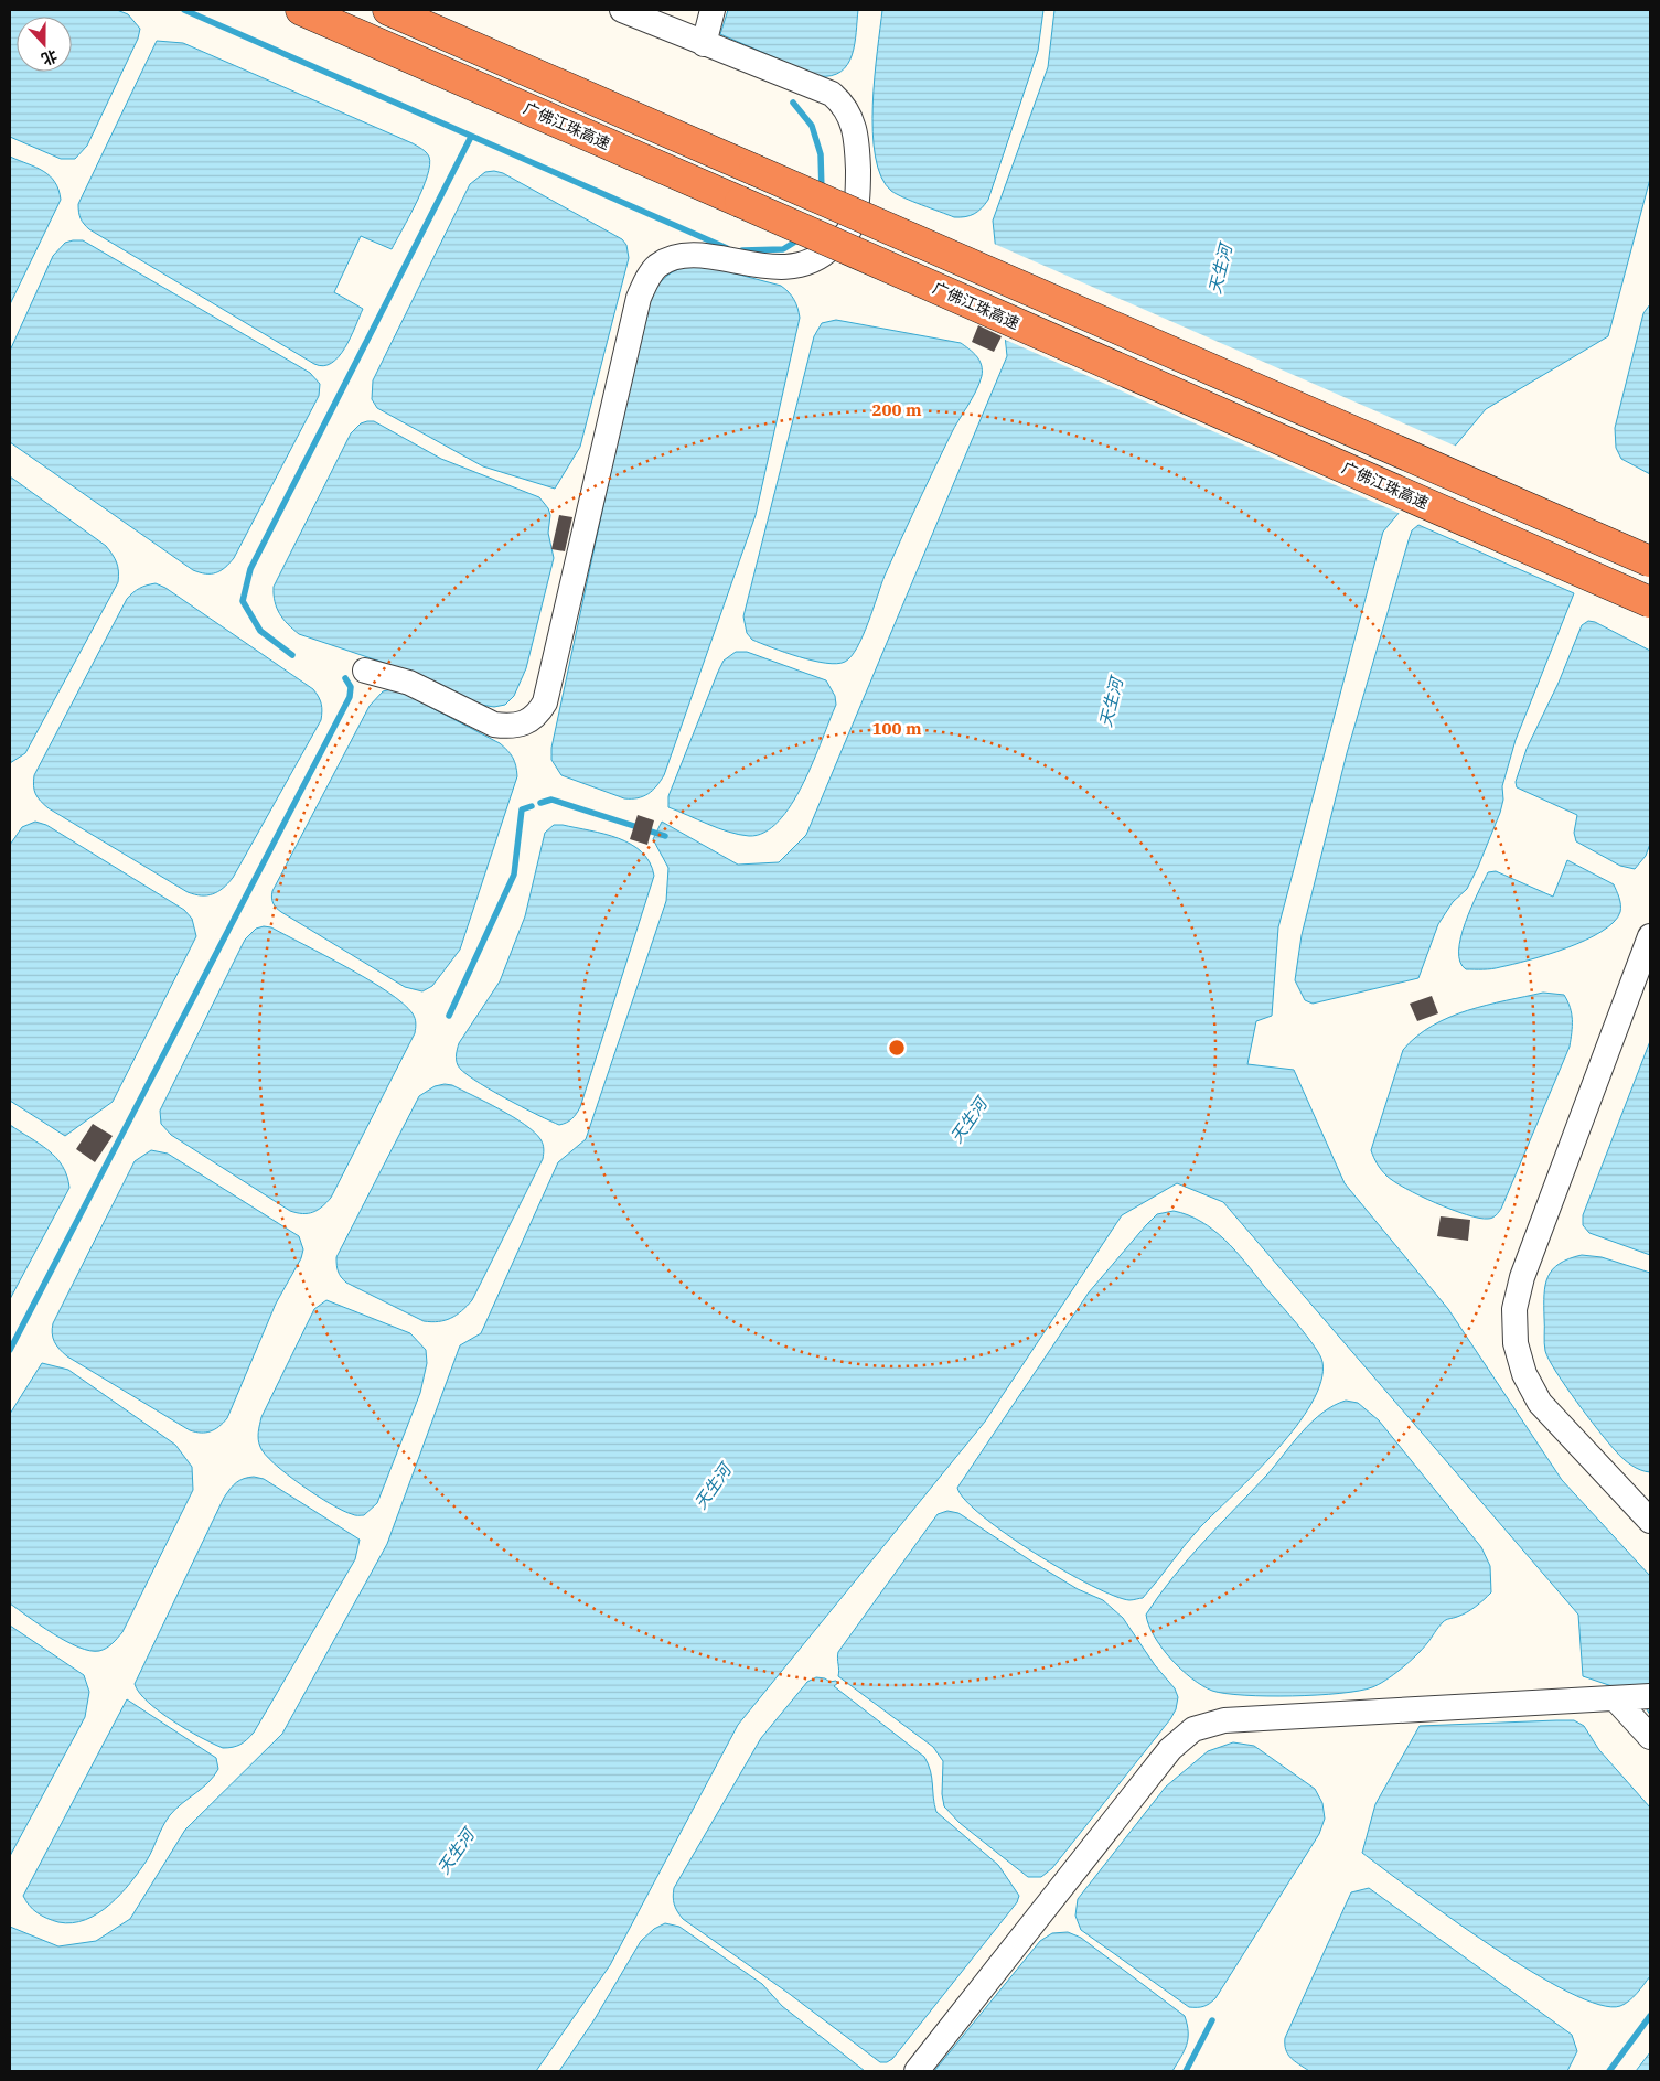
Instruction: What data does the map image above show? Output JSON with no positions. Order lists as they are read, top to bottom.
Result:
{
  "streets": {
    "highway": ["广佛江珠高速"]
  },
  "water": ["天生河"],
  "north": "bottom",
  "rings": ["200 m", "100 m"]
}
